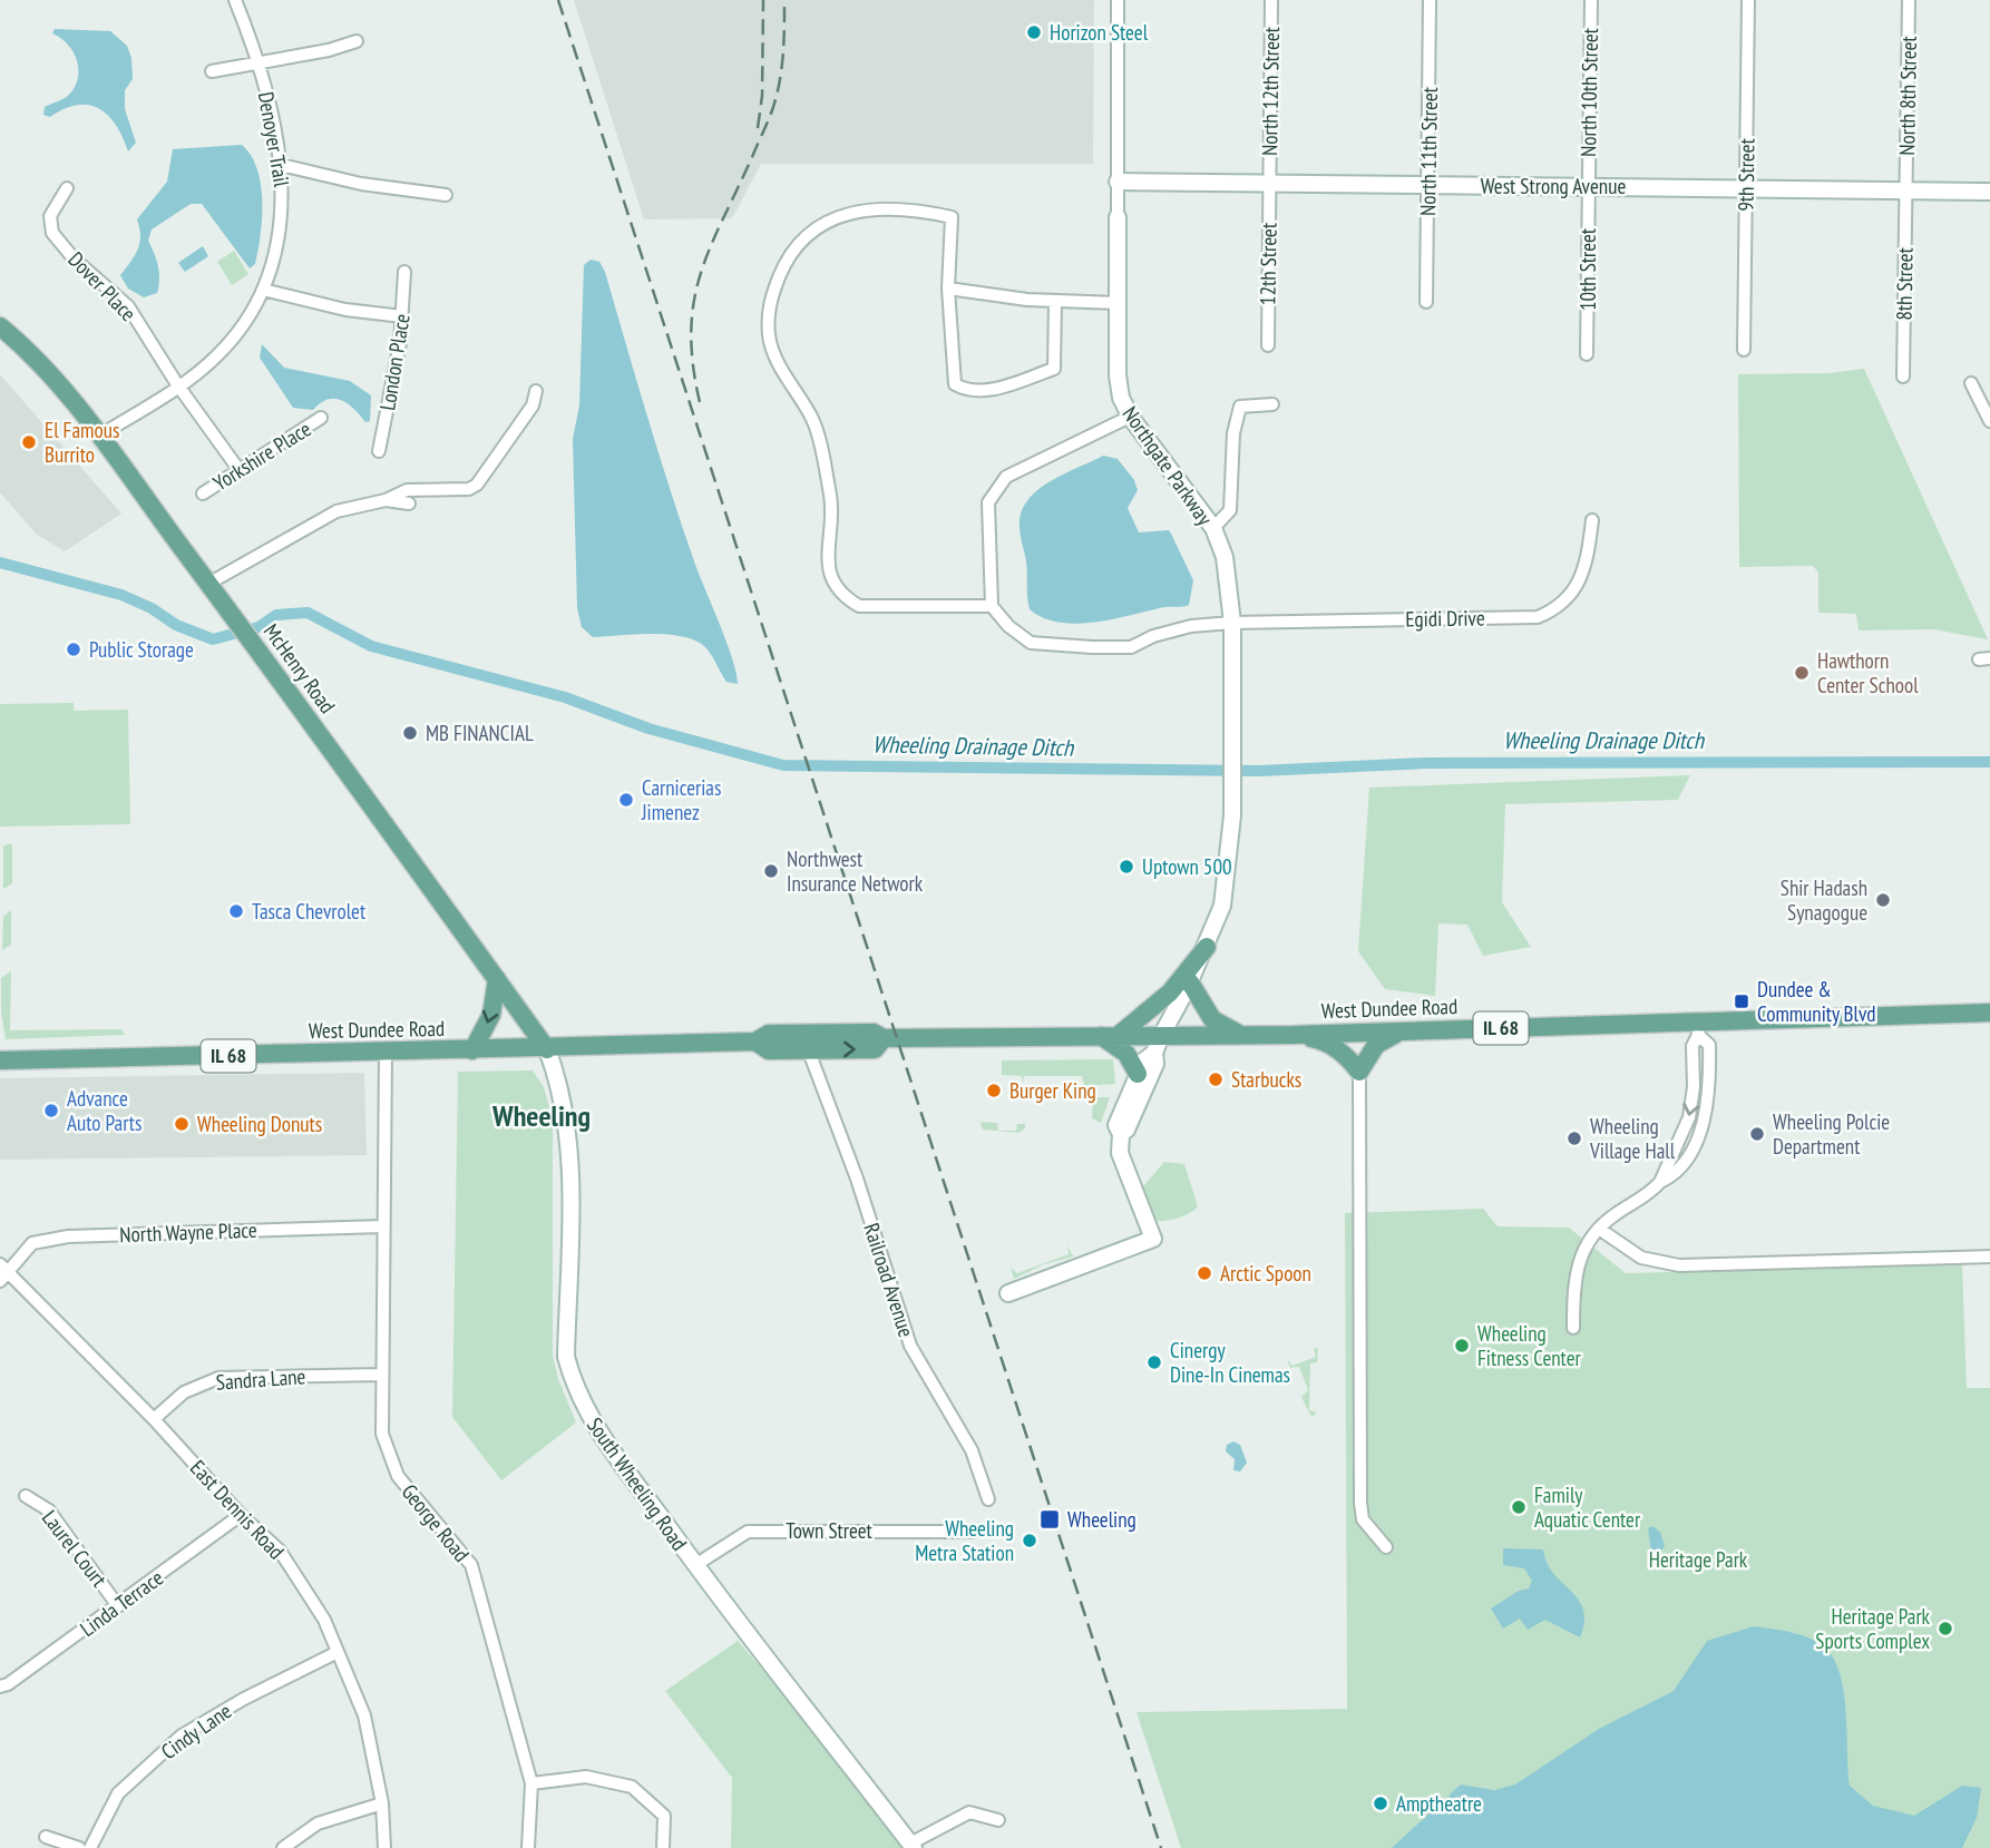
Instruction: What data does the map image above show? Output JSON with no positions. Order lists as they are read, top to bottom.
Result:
{
  "streets": {
    "main road": ["McHenry Road", "West Dundee Road", "IL 68"],
    "street": [
      "North 12th Street",
      "North 10th Street",
      "North 8th Street",
      "Denoyer Trail",
      "North 11th Street",
      "9th Street",
      "West Strong Avenue",
      "12th Street",
      "10th Street",
      "8th Street",
      "Dover Place",
      "London Place",
      "Yorkshire Place",
      "Northgate Parkway",
      "Egidi Drive",
      "North Wayne Place",
      "Railroad Avenue",
      "Sandra Lane",
      "South Wheeling Road",
      "East Dennis Road",
      "George Road",
      "Town Street",
      "Laurel Court",
      "Linda Terrace",
      "Cindy Lane"
    ]
  },
  "crossings": [
    ["North 12th Street", "West Strong Avenue"],
    ["North 12th Street", "12th Street"],
    ["North 10th Street", "West Strong Avenue"],
    ["North 10th Street", "10th Street"],
    ["North 8th Street", "West Strong Avenue"],
    ["North 8th Street", "8th Street"],
    ["Denoyer Trail", "Dover Place"],
    ["Denoyer Trail", "McHenry Road"],
    ["North 11th Street", "West Strong Avenue"],
    ["9th Street", "West Strong Avenue"],
    ["West Strong Avenue", "12th Street"],
    ["West Strong Avenue", "10th Street"],
    ["West Strong Avenue", "8th Street"],
    ["West Strong Avenue", "Northgate Parkway"],
    ["Dover Place", "Yorkshire Place"],
    ["Northgate Parkway", "Egidi Drive"],
    ["Northgate Parkway", "West Dundee Road"],
    ["McHenry Road", "West Dundee Road"],
    ["McHenry Road", "South Wheeling Road"],
    ["West Dundee Road", "Railroad Avenue"],
    ["West Dundee Road", "South Wheeling Road"],
    ["West Dundee Road", "George Road"],
    ["North Wayne Place", "East Dennis Road"],
    ["North Wayne Place", "George Road"],
    ["Sandra Lane", "East Dennis Road"],
    ["Sandra Lane", "George Road"],
    ["South Wheeling Road", "Town Street"],
    ["East Dennis Road", "Linda Terrace"],
    ["East Dennis Road", "Cindy Lane"],
    ["Laurel Court", "Linda Terrace"]
  ],
  "districts": ["Wheeling"],
  "water": ["Wheeling Drainage Ditch"],
  "parks": ["Heritage Park"],
  "places": {
    "other": [
      "Horizon Steel",
      "El Famous Burrito",
      "Public Storage",
      "Hawthorn Center School",
      "MB FINANCIAL",
      "Carnicerias Jimenez",
      "Uptown 500",
      "Northwest Insurance Network",
      "Shir Hadash Synagogue",
      "Tasca Chevrolet",
      "Starbucks",
      "Burger King",
      "Advance Auto Parts",
      "Wheeling Donuts",
      "Wheeling Polcie Department",
      "Wheeling Village Hall",
      "Arctic Spoon",
      "Wheeling Fitness Center",
      "Cinergy Dine-In Cinemas",
      "Family Aquatic Center",
      "Wheeling Metra Station",
      "Heritage Park Sports Complex",
      "Amptheatre"
    ],
    "transit": ["Dundee & Community Blvd", "Wheeling"]
  }
}
